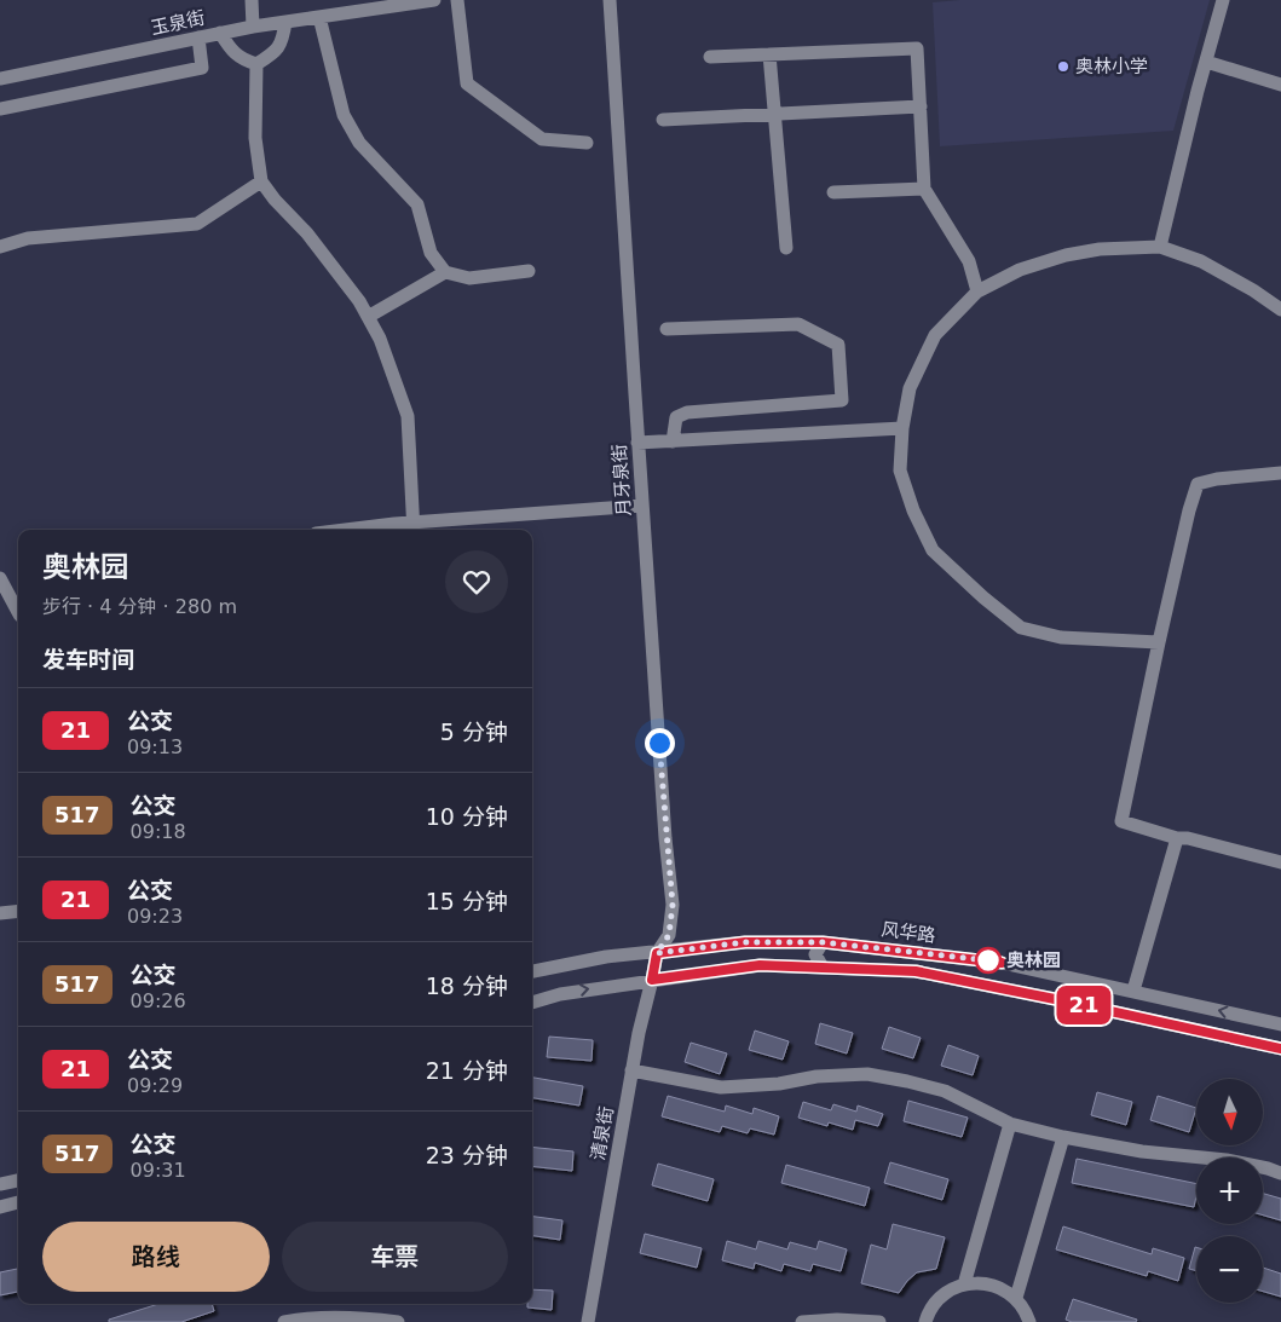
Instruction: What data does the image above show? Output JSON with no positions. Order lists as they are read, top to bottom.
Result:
{
  "streets": {
    "street": [
      "玉泉街",
      "月牙泉街",
      "风华路",
      "清泉街"
    ]
  },
  "crossings": [
    ["月牙泉街", "风华路"],
    ["月牙泉街", "清泉街"],
    ["风华路", "清泉街"]
  ],
  "places": ["奥林小学", "奥林园"],
  "lines": ["bus line 21"],
  "north": "bottom",
  "page": {
    "on_map": "21",
    "heading": [
      ["奥林园", "步行 · 4 分钟 · 280 m"],
      "发车时间"
    ],
    "list": [
      {
        "mark": "21",
        "name": "公交",
        "note": "09:13",
        "value": "5 分钟"
      },
      {
        "mark": "517",
        "name": "公交",
        "note": "09:18",
        "value": "10 分钟"
      },
      {
        "mark": "21",
        "name": "公交",
        "note": "09:23",
        "value": "15 分钟"
      },
      {
        "mark": "517",
        "name": "公交",
        "note": "09:26",
        "value": "18 分钟"
      },
      {
        "mark": "21",
        "name": "公交",
        "note": "09:29",
        "value": "21 分钟"
      },
      {
        "mark": "517",
        "name": "公交",
        "note": "09:31",
        "value": "23 分钟"
      }
    ],
    "map_buttons": ["+", "−"],
    "buttons": ["路线", "车票"]
  }
}
